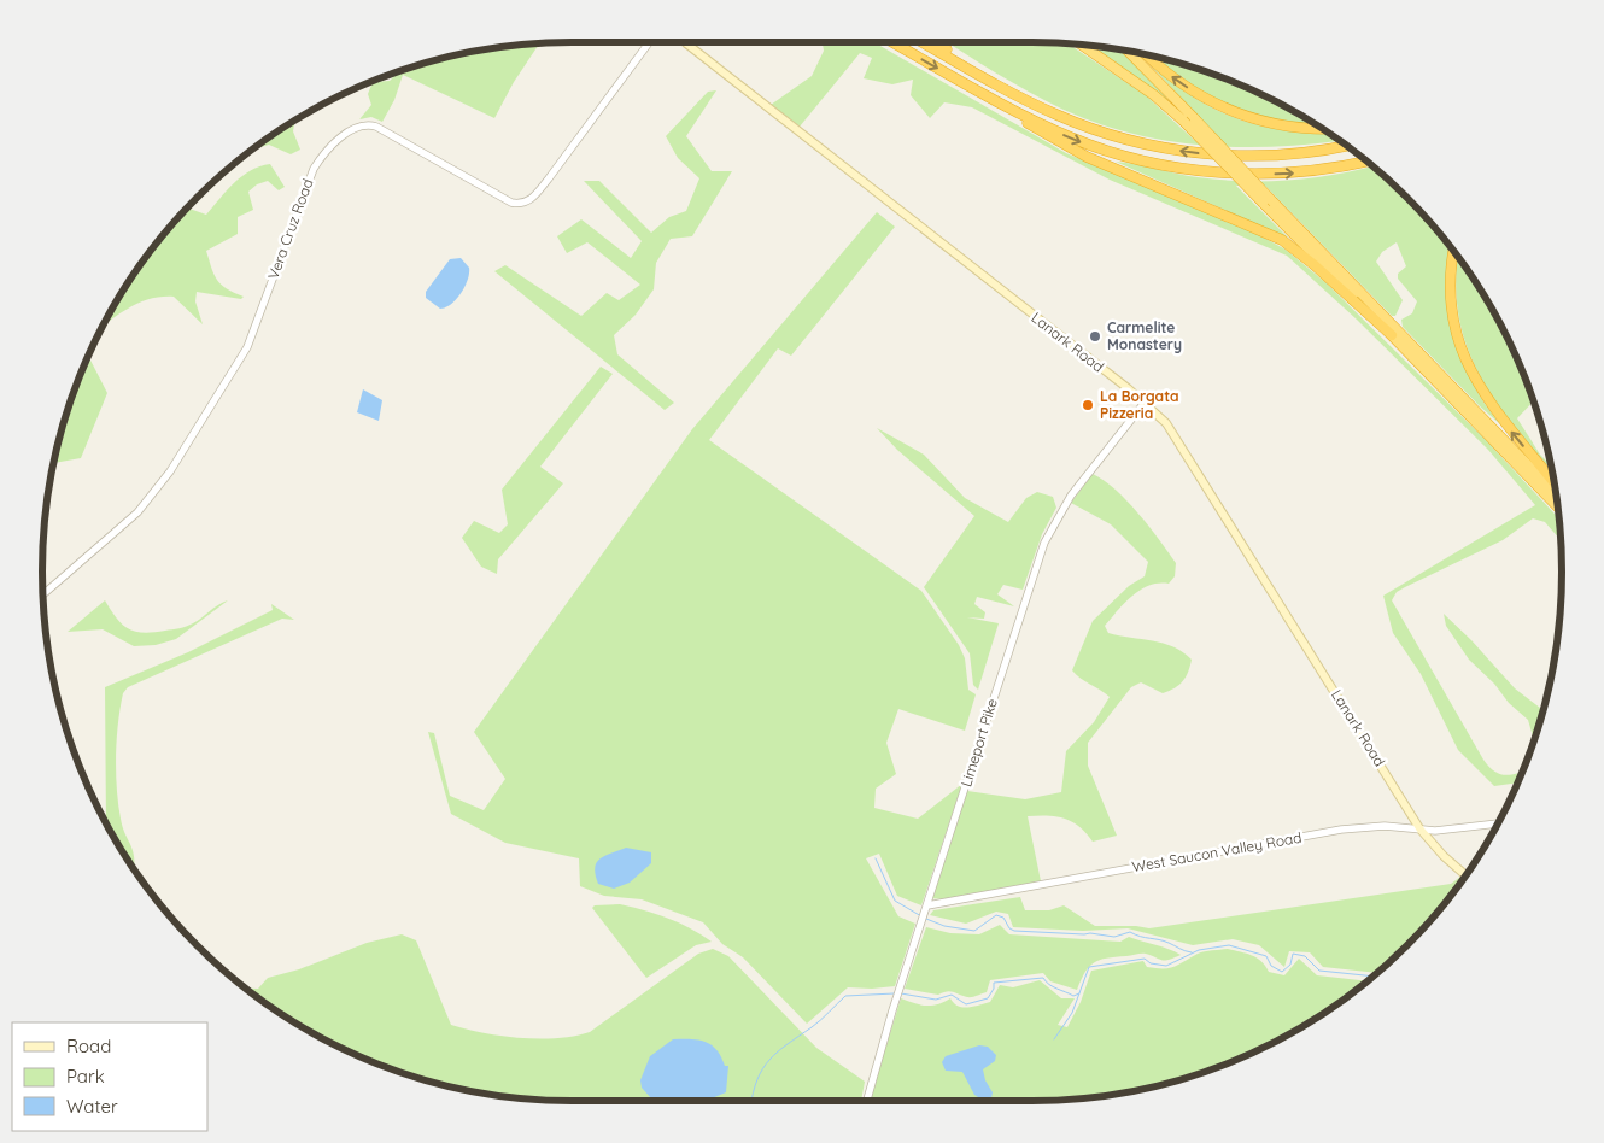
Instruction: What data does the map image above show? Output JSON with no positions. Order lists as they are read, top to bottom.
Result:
{
  "streets": {
    "main road": ["Lanark Road"],
    "street": ["Vera Cruz Road", "Limeport Pike", "West Saucon Valley Road"]
  },
  "crossings": [
    ["Lanark Road", "Limeport Pike"],
    ["Lanark Road", "West Saucon Valley Road"],
    ["Limeport Pike", "West Saucon Valley Road"]
  ],
  "places": ["Carmelite Monastery", "La Borgata Pizzeria"],
  "legend": ["Road", "Park", "Water"]
}
